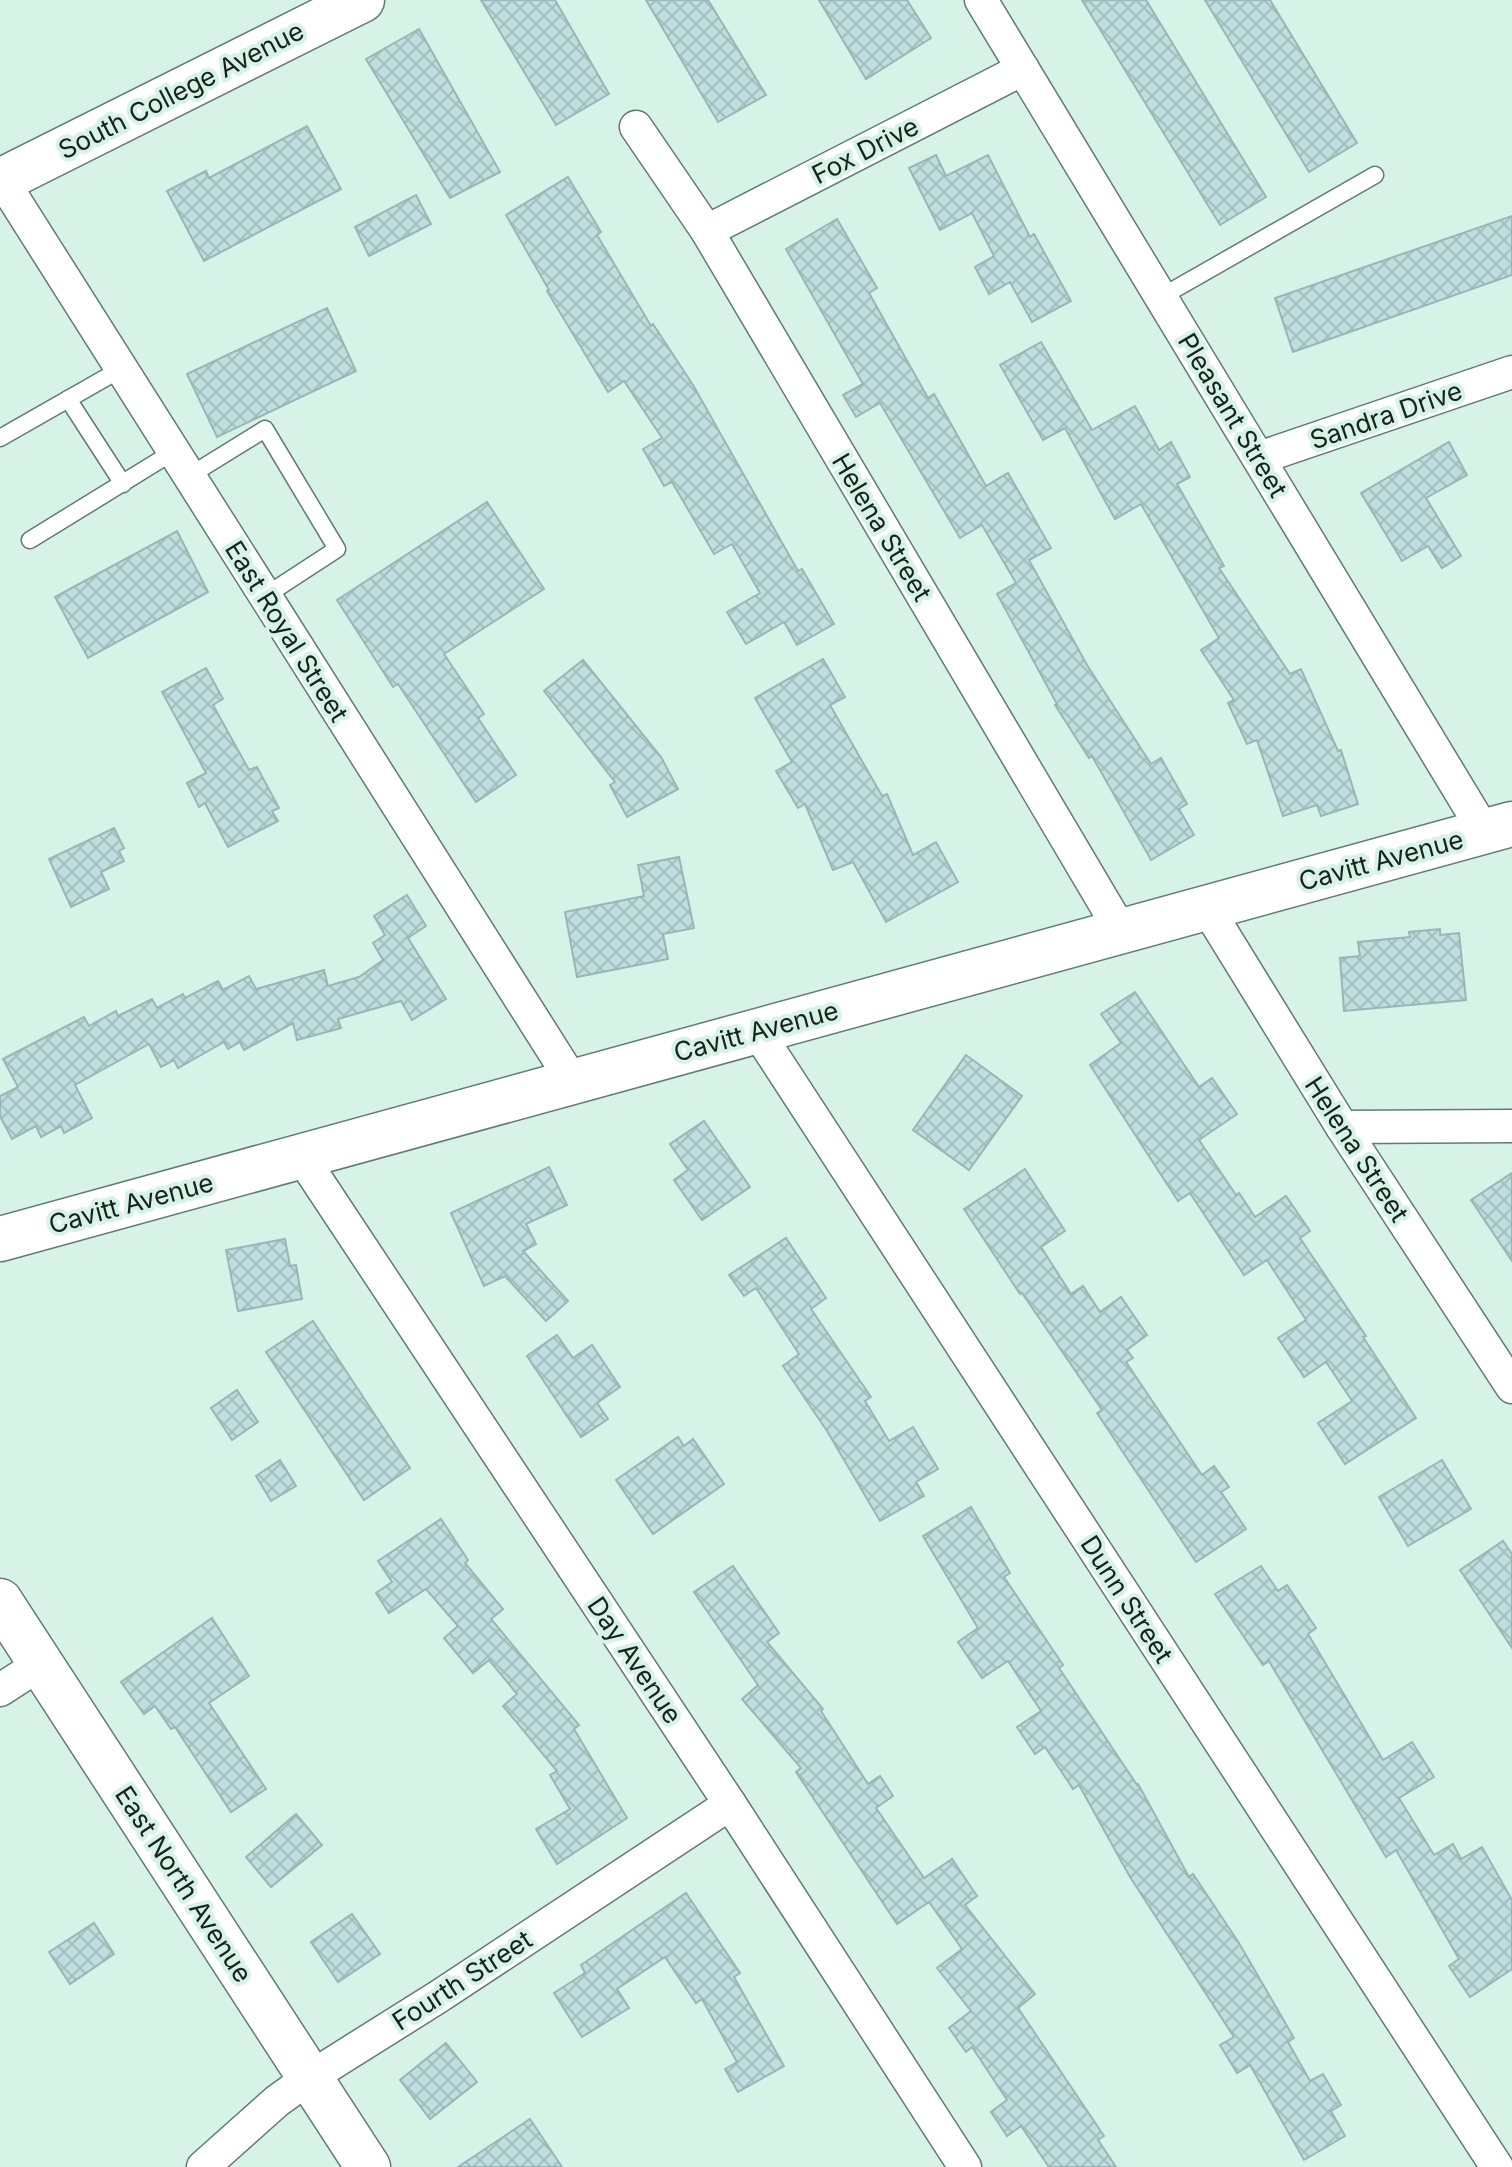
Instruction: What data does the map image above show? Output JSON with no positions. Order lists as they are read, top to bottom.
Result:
{
  "streets": {
    "street": [
      "South College Avenue",
      "Fox Drive",
      "Pleasant Street",
      "Sandra Drive",
      "Helena Street",
      "East Royal Street",
      "Cavitt Avenue",
      "Dunn Street",
      "Day Avenue",
      "East North Avenue",
      "Fourth Street"
    ]
  },
  "crossings": [
    ["South College Avenue", "East Royal Street"],
    ["Fox Drive", "Pleasant Street"],
    ["Fox Drive", "Helena Street"],
    ["Pleasant Street", "Sandra Drive"],
    ["Pleasant Street", "Cavitt Avenue"],
    ["Helena Street", "Cavitt Avenue"],
    ["East Royal Street", "Cavitt Avenue"],
    ["Cavitt Avenue", "Dunn Street"],
    ["Cavitt Avenue", "Day Avenue"],
    ["Day Avenue", "Fourth Street"],
    ["East North Avenue", "Fourth Street"]
  ]
}
